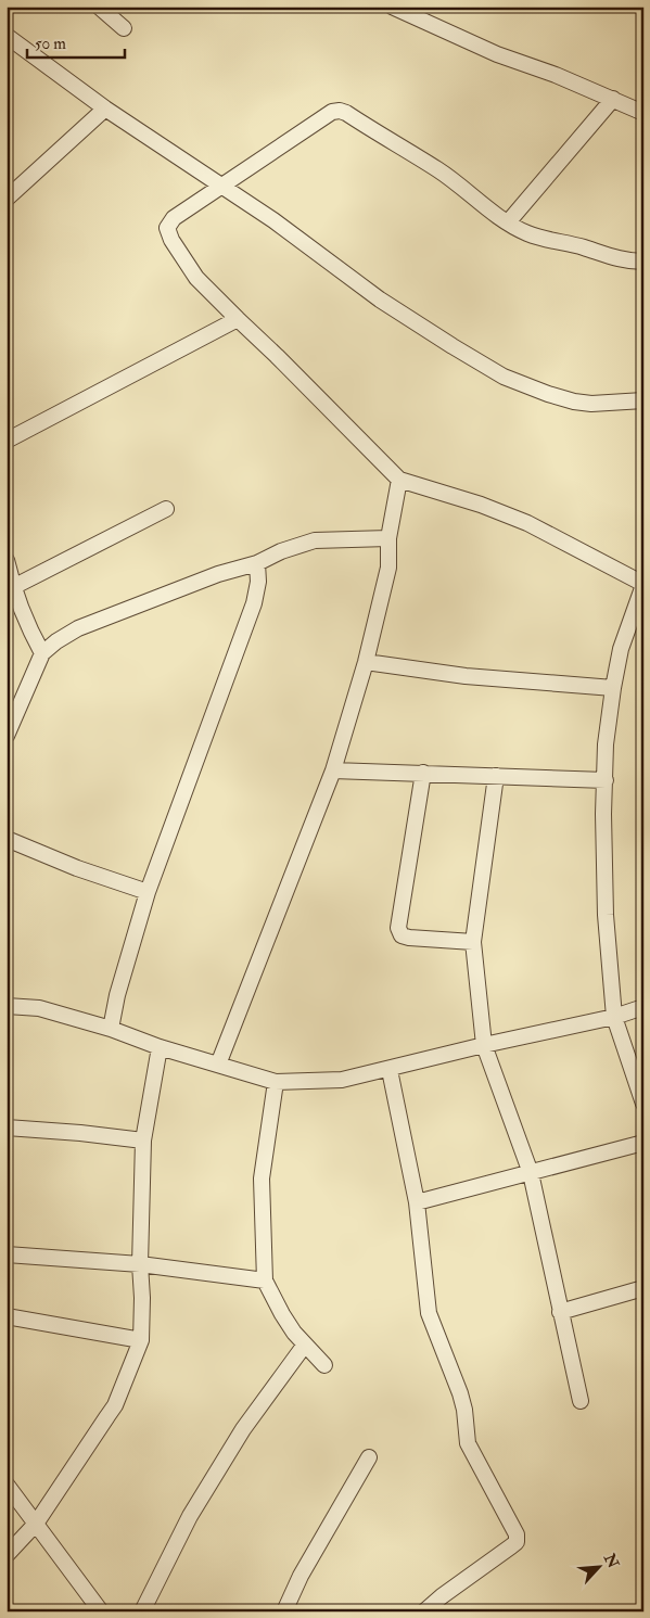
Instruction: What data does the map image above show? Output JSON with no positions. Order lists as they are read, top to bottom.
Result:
{
  "scale_bar": "50 m",
  "north": "top right"
}
